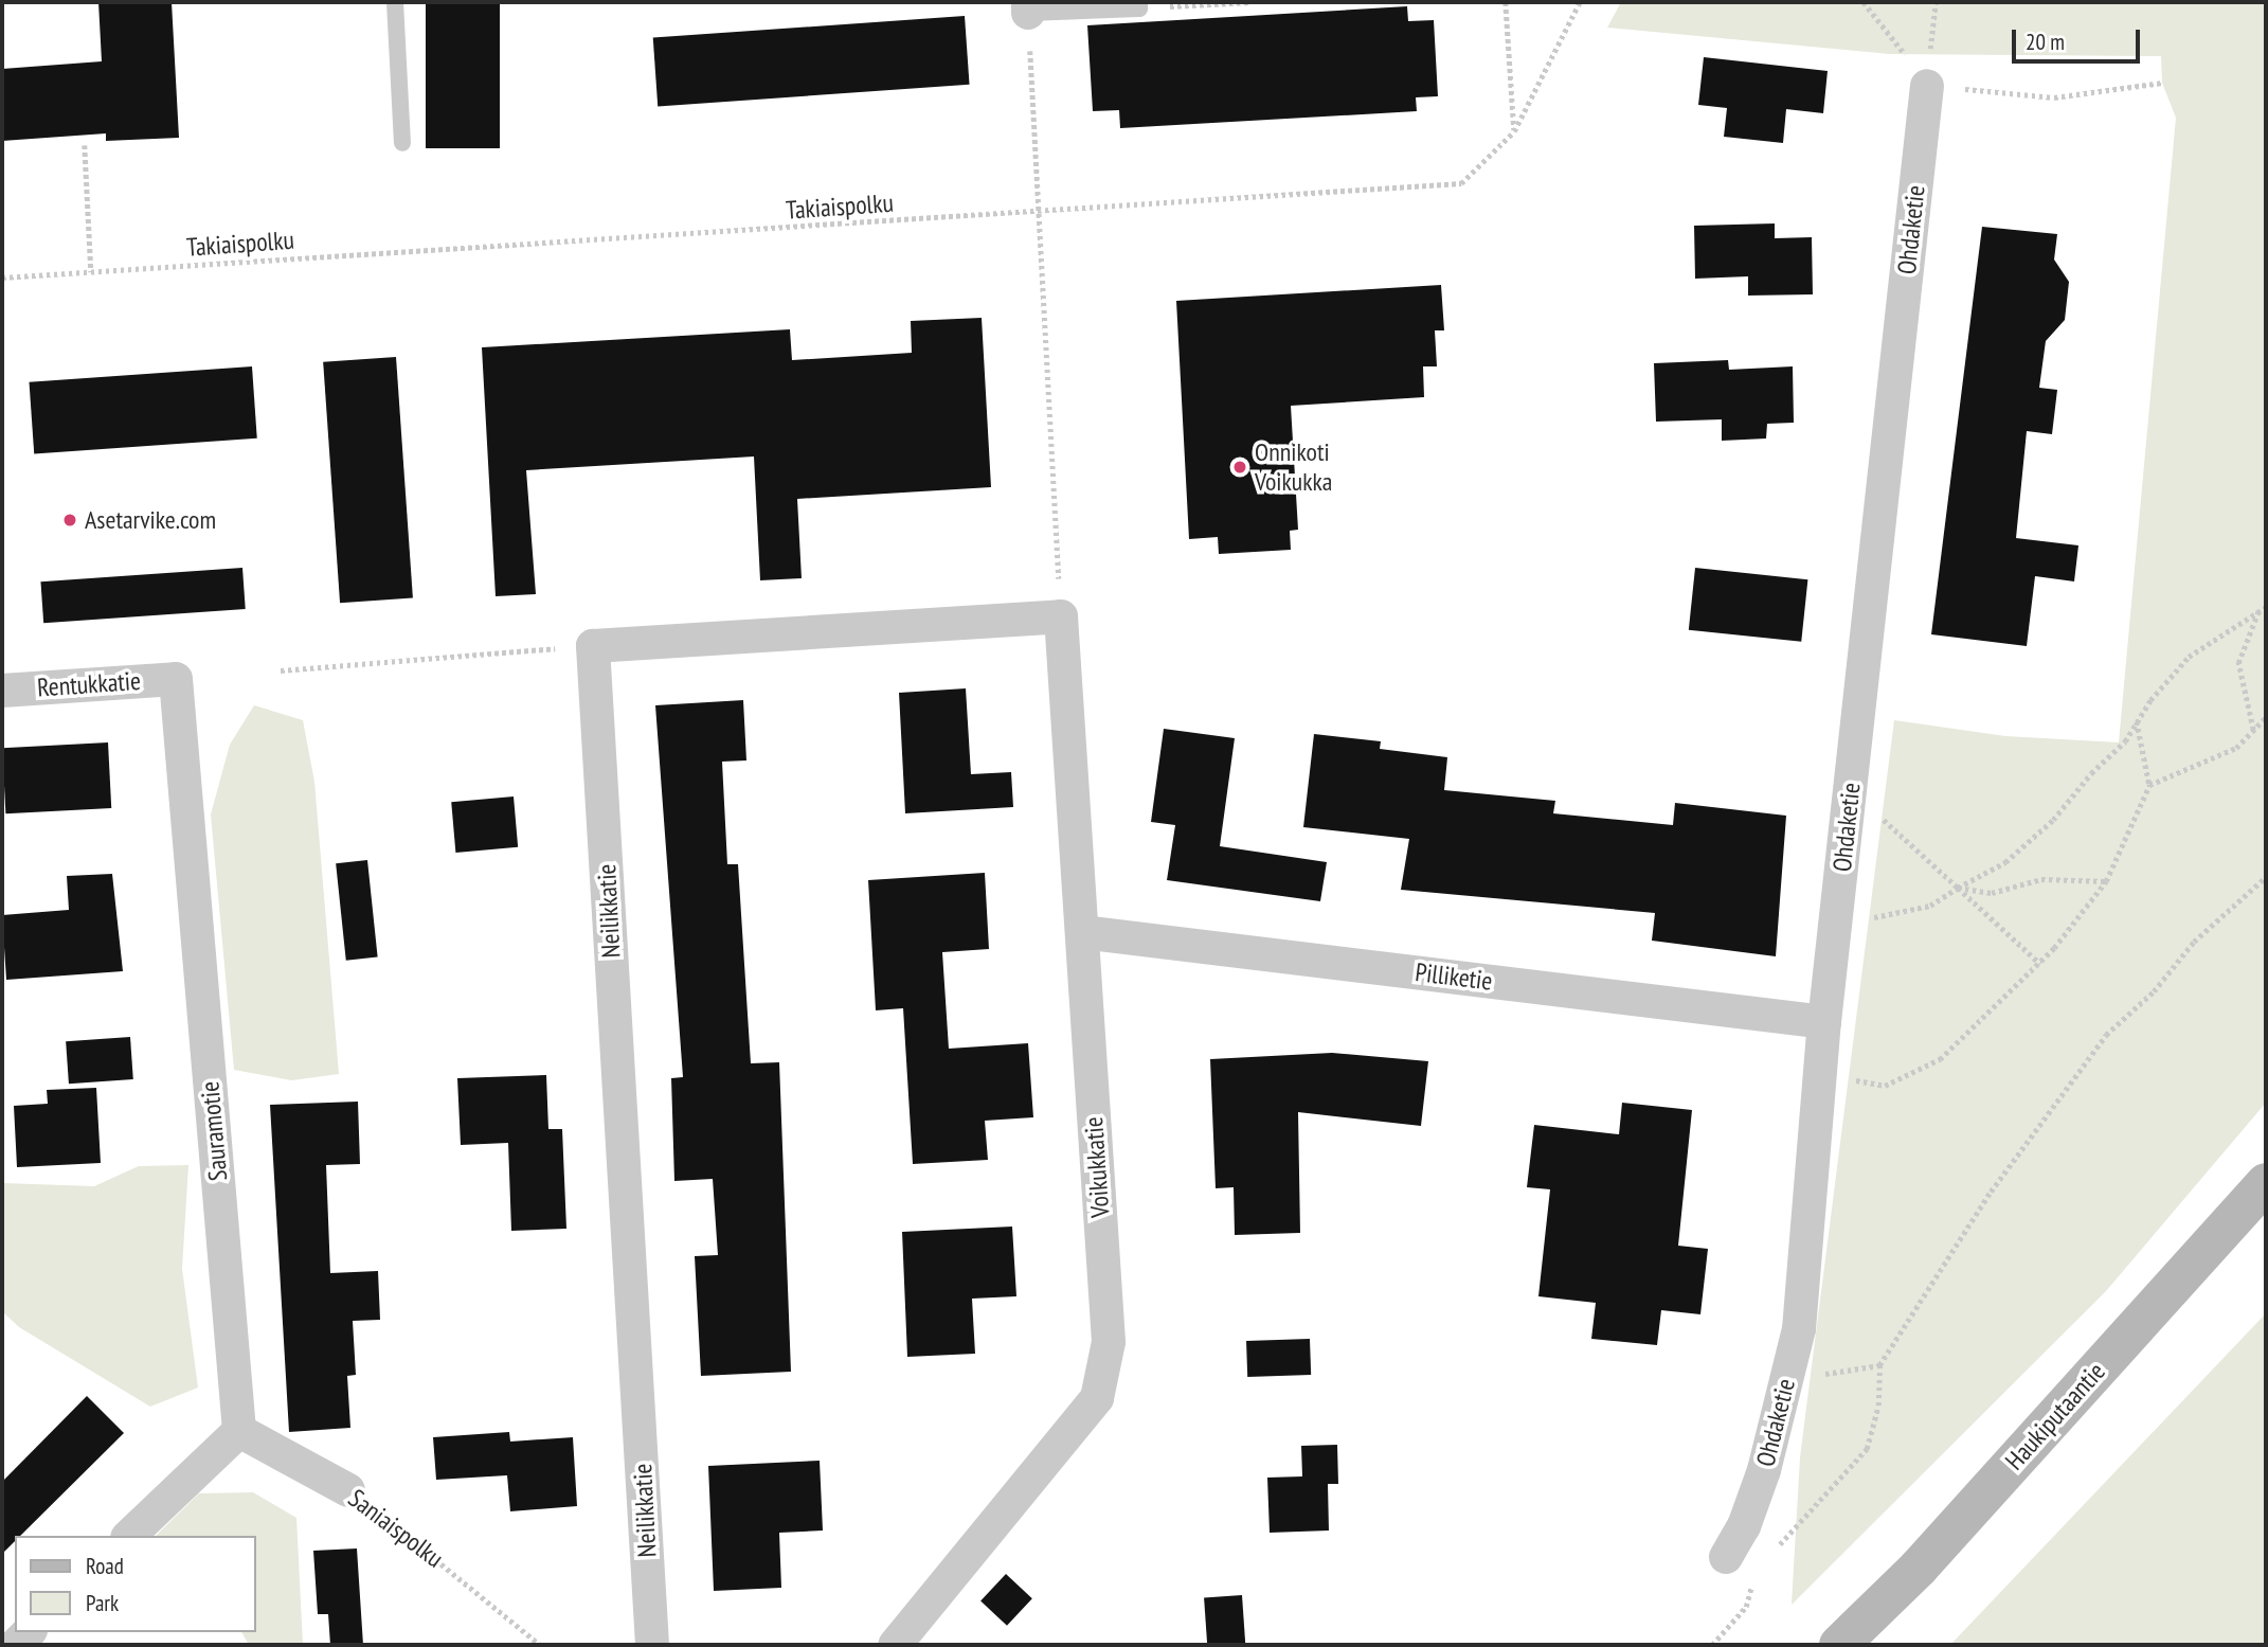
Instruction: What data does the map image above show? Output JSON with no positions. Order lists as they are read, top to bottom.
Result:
{
  "streets": {
    "main road": ["Haukiputaantie"],
    "street": [
      "Ohdaketie",
      "Rentukkatie",
      "Neilikkatie",
      "Pilliketie",
      "Sauramotie",
      "Voikukkatie",
      "Saniaispolku"
    ],
    "path": ["Takiaispolku"]
  },
  "crossings": [
    ["Ohdaketie", "Pilliketie"],
    ["Rentukkatie", "Sauramotie"],
    ["Pilliketie", "Voikukkatie"],
    ["Sauramotie", "Saniaispolku"]
  ],
  "places": ["Onnikoti Voikukka", "Asetarvike.com"],
  "legend": ["Road", "Park"],
  "scale_bar": "20 m"
}
